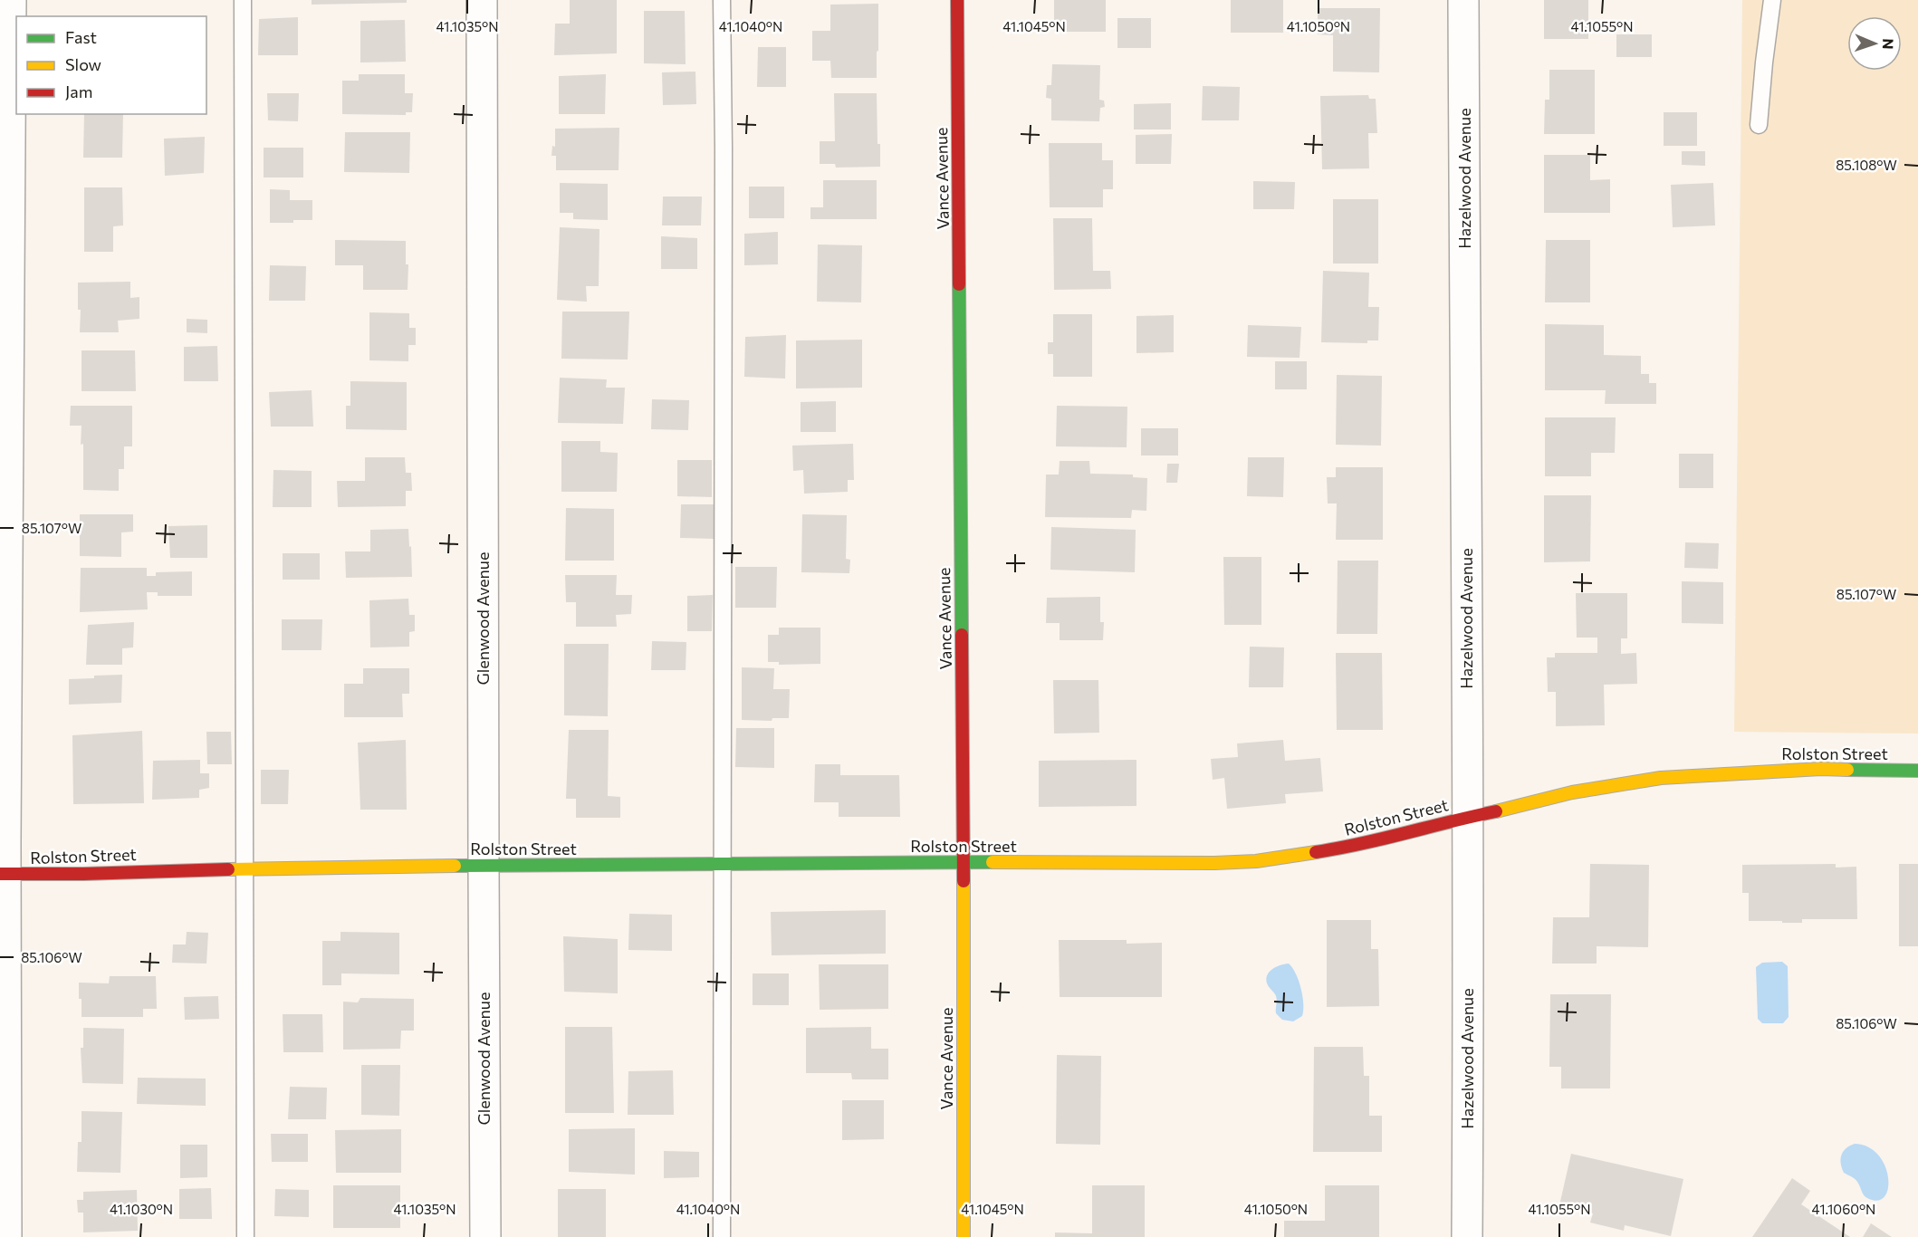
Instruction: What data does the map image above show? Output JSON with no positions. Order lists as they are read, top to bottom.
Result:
{
  "streets": {
    "street": [
      "Vance Avenue",
      "Hazelwood Avenue",
      "Glenwood Avenue",
      "Rolston Street"
    ]
  },
  "crossings": [
    ["Vance Avenue", "Rolston Street"],
    ["Hazelwood Avenue", "Rolston Street"],
    ["Glenwood Avenue", "Rolston Street"]
  ],
  "legend": ["Fast", "Slow", "Jam"],
  "north": "right",
  "coordinates": [
    "41.1035°N",
    "41.1040°N",
    "41.1045°N",
    "41.1050°N",
    "41.1055°N",
    "85.108°W",
    "85.107°W",
    "85.106°W",
    "41.1030°N",
    "41.1060°N"
  ]
}
